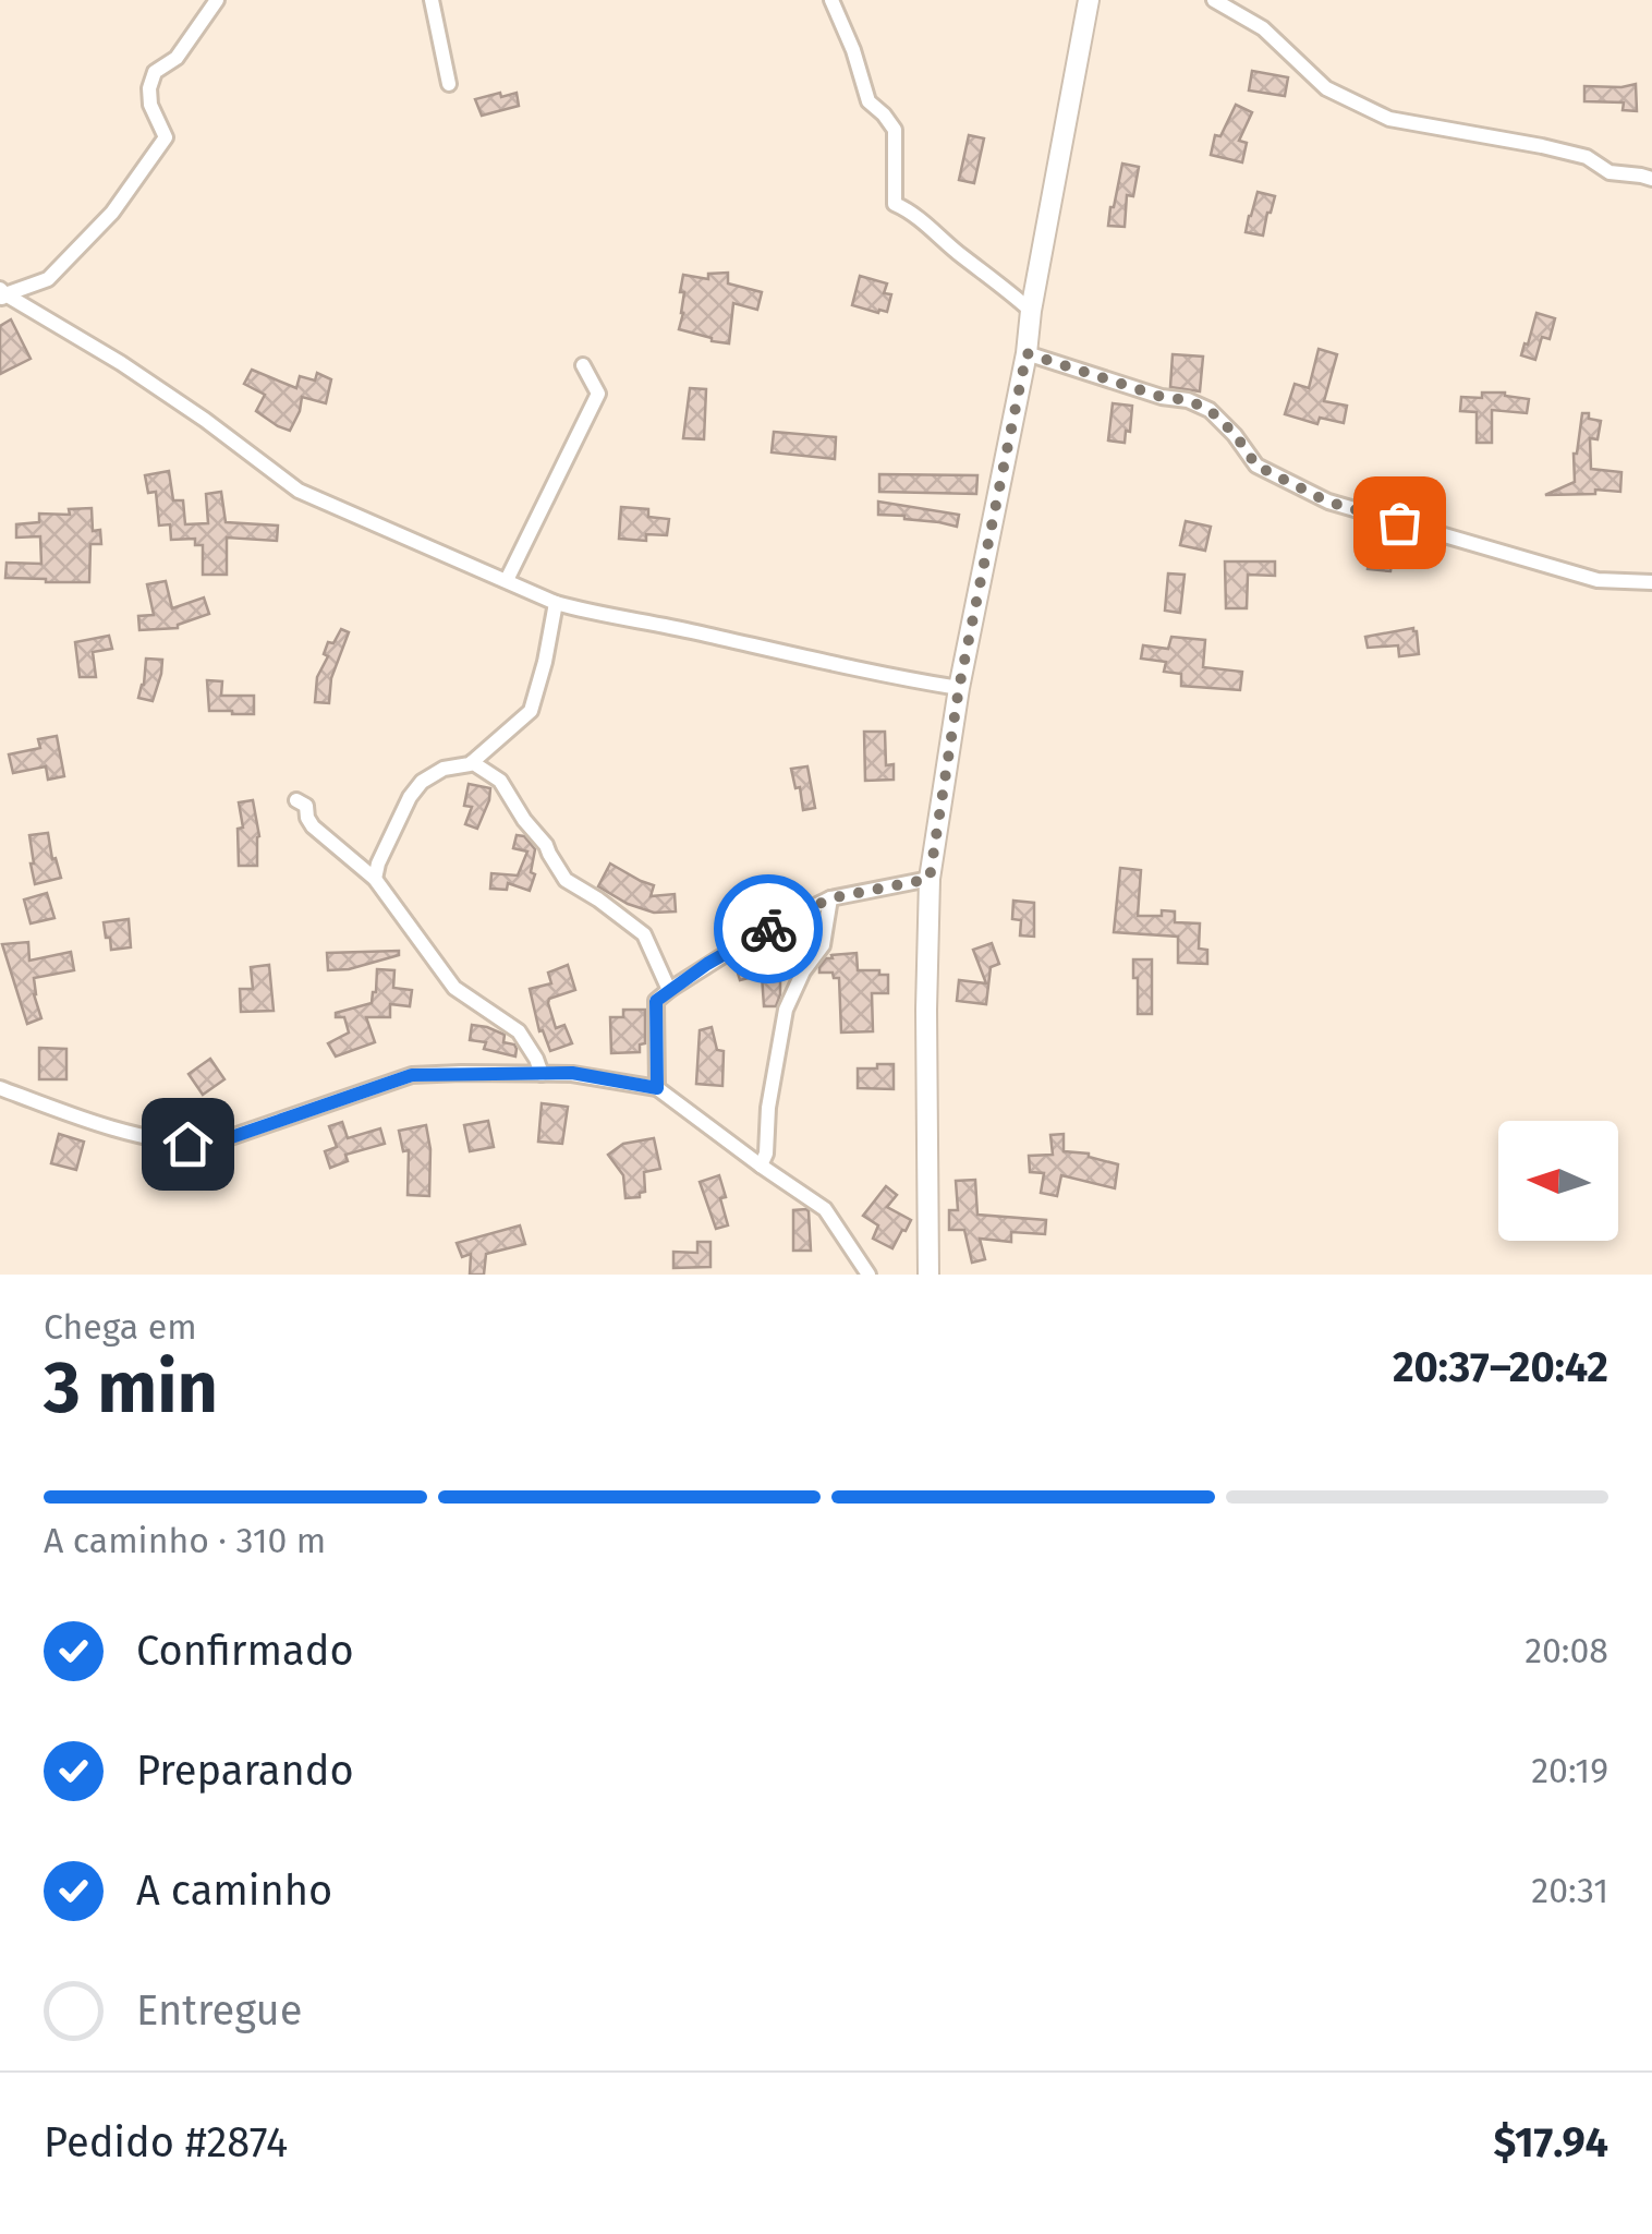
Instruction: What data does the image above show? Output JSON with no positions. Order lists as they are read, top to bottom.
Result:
{
  "north": "left",
  "page": {
    "heading": ["3 min", "Chega em", "20:37–20:42"],
    "panel": ["Pedido #2874", "$17.94"],
    "bar": "A caminho · 310 m",
    "list": [
      ["Confirmado", "20:08"],
      ["Preparando", "20:19"],
      ["A caminho", "20:31"],
      "Entregue"
    ]
  }
}
